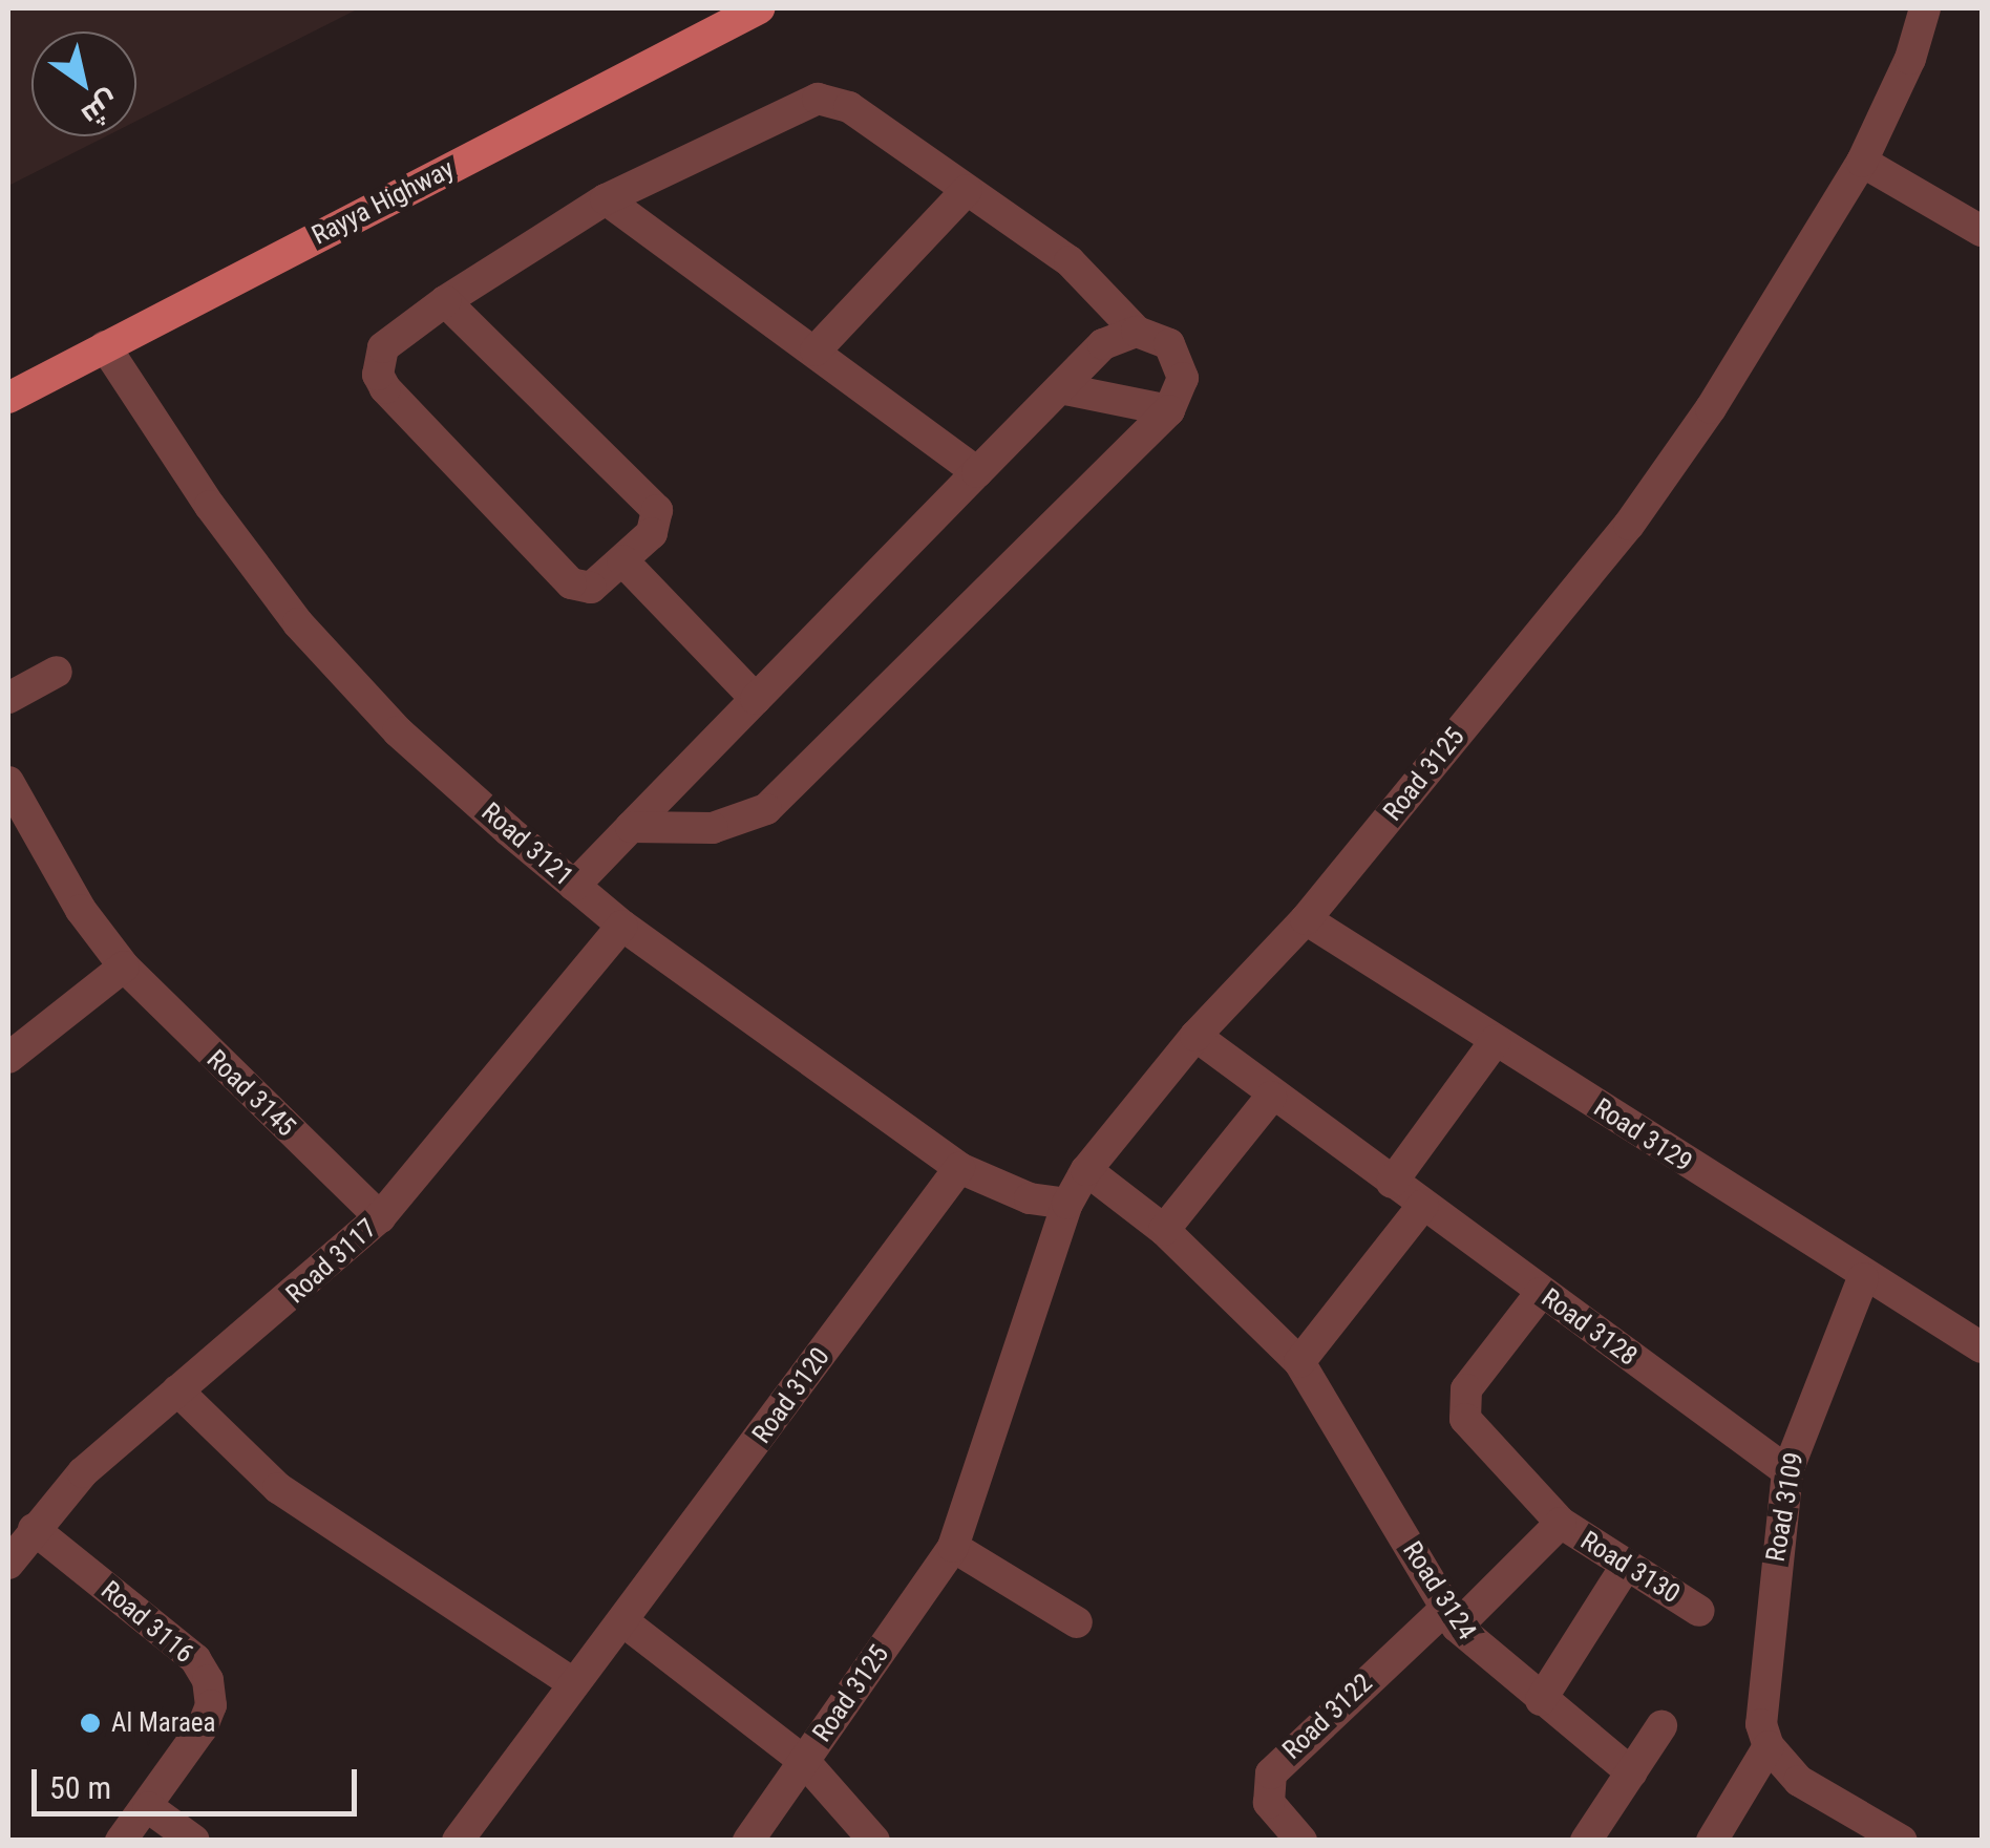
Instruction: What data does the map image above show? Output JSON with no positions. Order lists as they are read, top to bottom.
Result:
{
  "streets": {
    "main road": ["Rayya Highway"],
    "street": [
      "Road 3125",
      "Road 3121",
      "Road 3145",
      "Road 3129",
      "Road 3117",
      "Road 3128",
      "Road 3120",
      "Road 3109",
      "Road 3130",
      "Road 3124",
      "Road 3116",
      "Road 3122"
    ]
  },
  "crossings": [
    ["Rayya Highway", "Road 3121"],
    ["Road 3125", "Road 3121"],
    ["Road 3125", "Road 3129"],
    ["Road 3125", "Road 3128"],
    ["Road 3125", "Road 3124"],
    ["Road 3121", "Road 3117"],
    ["Road 3121", "Road 3120"],
    ["Road 3145", "Road 3117"],
    ["Road 3129", "Road 3109"],
    ["Road 3117", "Road 3116"],
    ["Road 3128", "Road 3109"],
    ["Road 3128", "Road 3130"],
    ["Road 3130", "Road 3124"],
    ["Road 3130", "Road 3122"],
    ["Road 3124", "Road 3122"]
  ],
  "places": ["Al Maraea"],
  "scale_bar": "50 m",
  "north": "bottom right"
}
